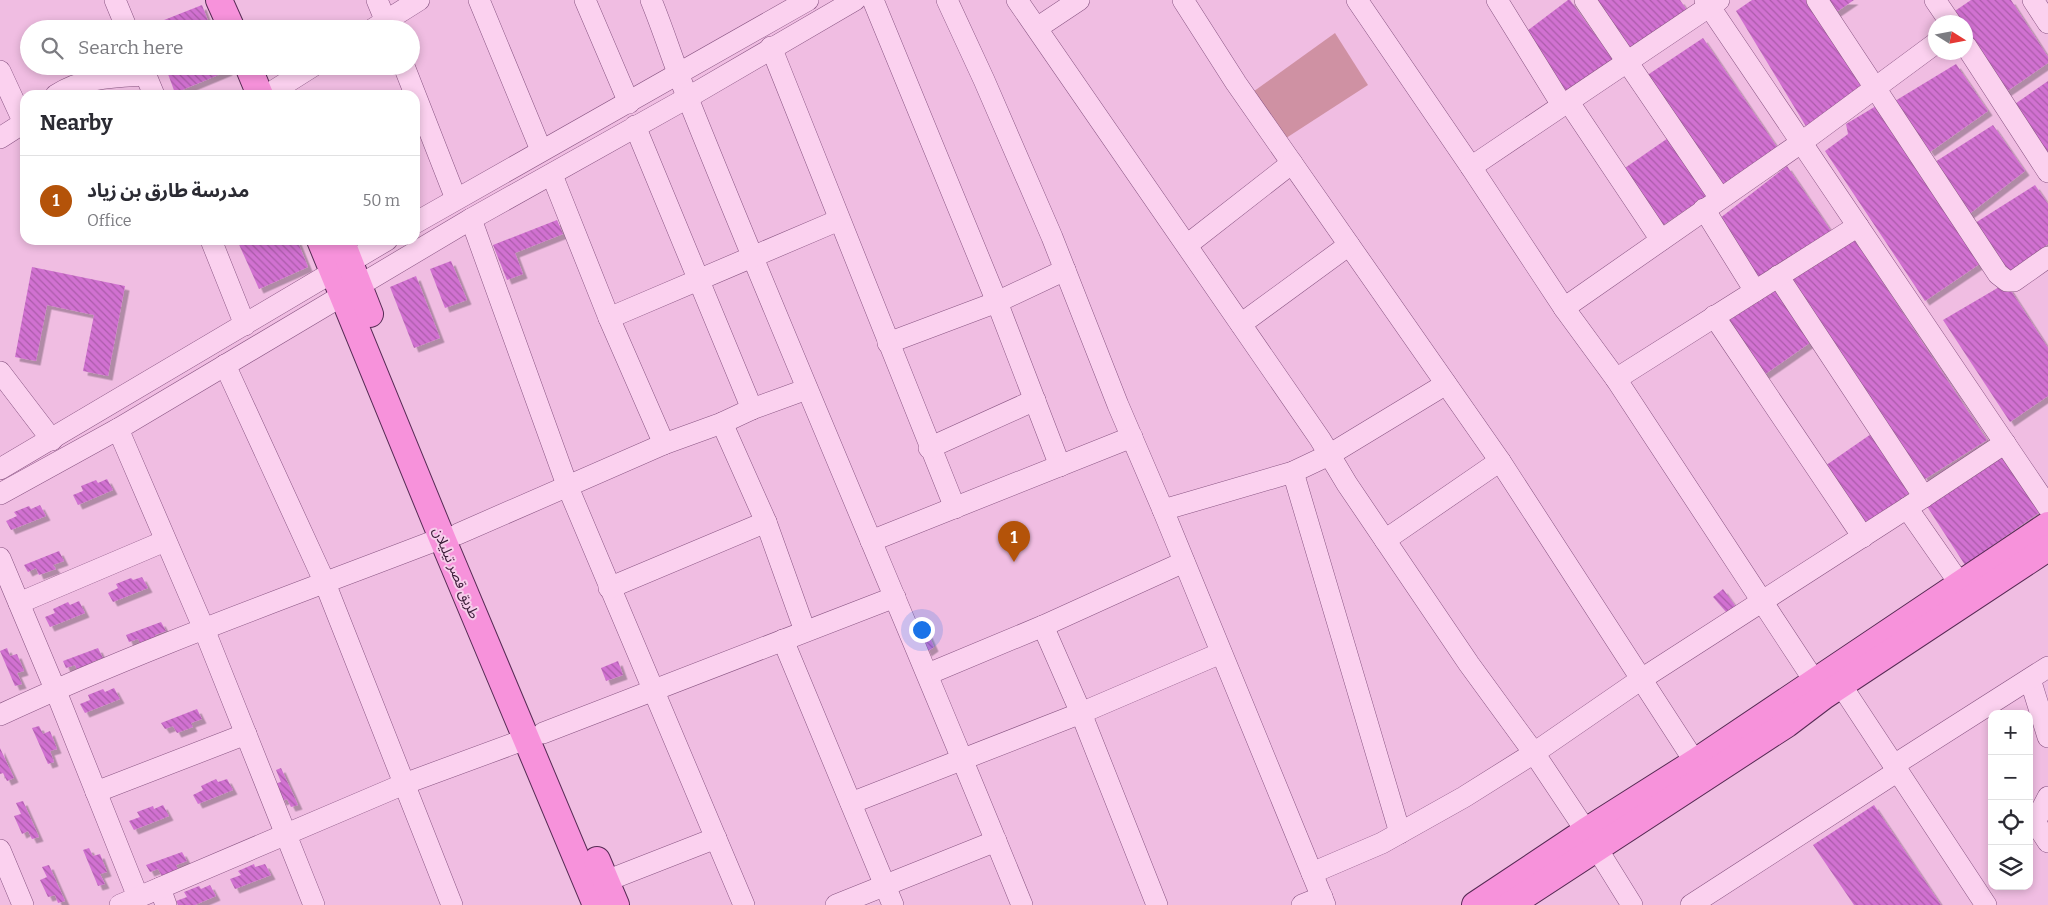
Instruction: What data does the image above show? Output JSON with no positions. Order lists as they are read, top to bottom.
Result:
{
  "streets": {
    "main road": ["طريق قصر تيليلان"]
  },
  "north": "right",
  "page": {
    "search": "Search here",
    "heading": "Nearby",
    "list": [
      {
        "mark": "1",
        "name": "مدرسة طارق بن زياد",
        "note": "Office",
        "value": "50 m"
      }
    ],
    "pins": "1",
    "map_buttons": ["+", "−"]
  }
}
